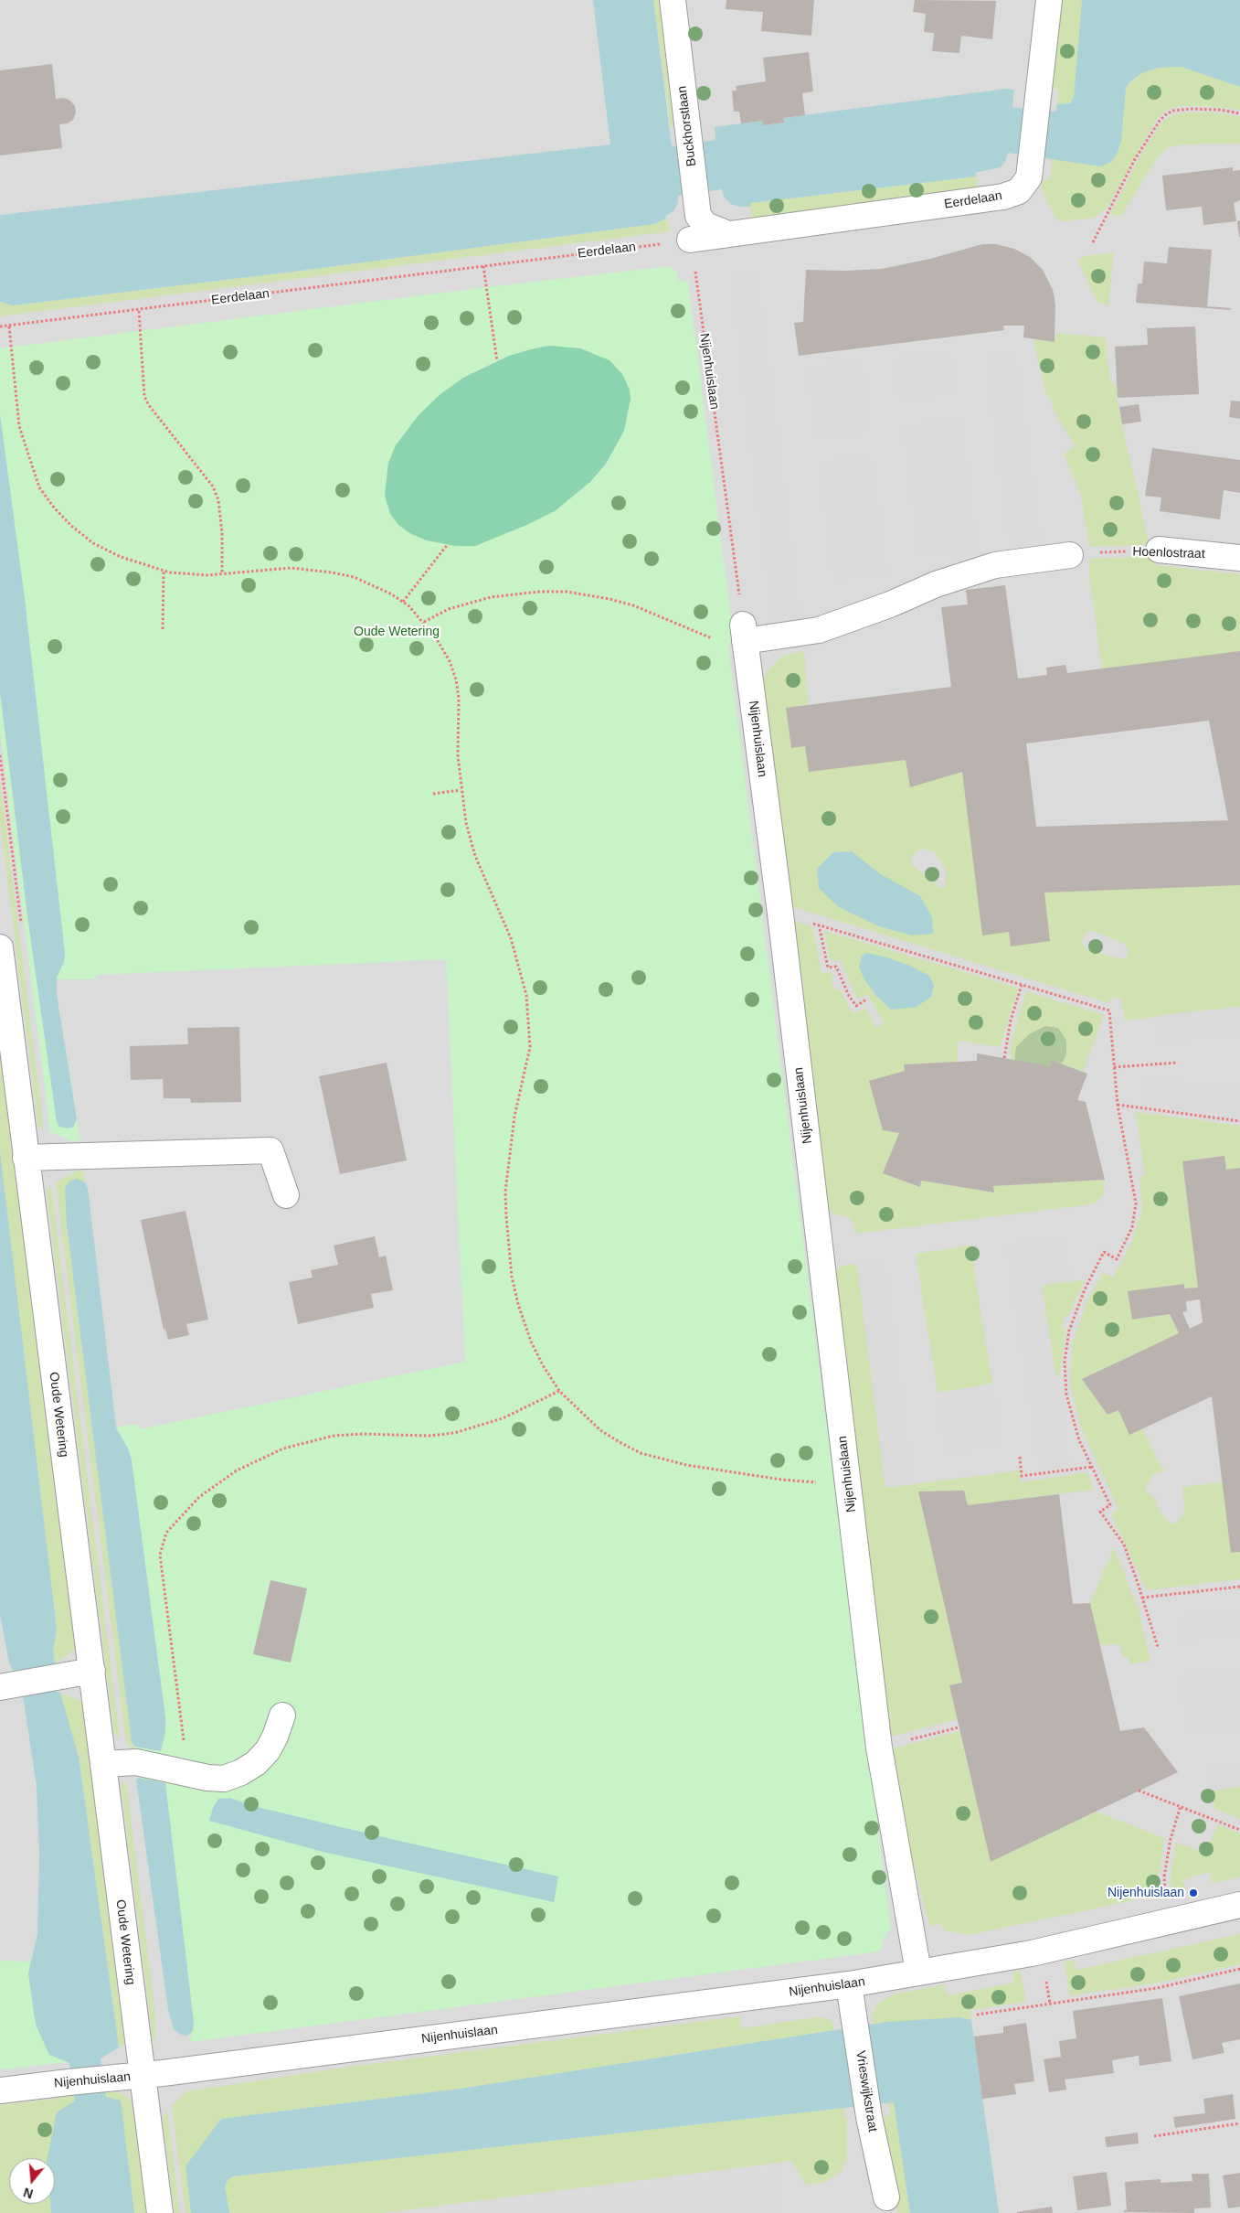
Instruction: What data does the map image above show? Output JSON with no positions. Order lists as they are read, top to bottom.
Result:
{
  "streets": {
    "street": [
      "Buckhorstlaan",
      "Eerdelaan",
      "Nijenhuislaan",
      "Hoenlostraat",
      "Oude Wetering",
      "Vrieswijkstraat"
    ]
  },
  "crossings": [
    ["Buckhorstlaan", "Eerdelaan"],
    ["Eerdelaan", "Nijenhuislaan"],
    ["Nijenhuislaan", "Oude Wetering"],
    ["Nijenhuislaan", "Vrieswijkstraat"]
  ],
  "parks": ["Oude Wetering"],
  "places": ["Nijenhuislaan"],
  "north": "bottom"
}
